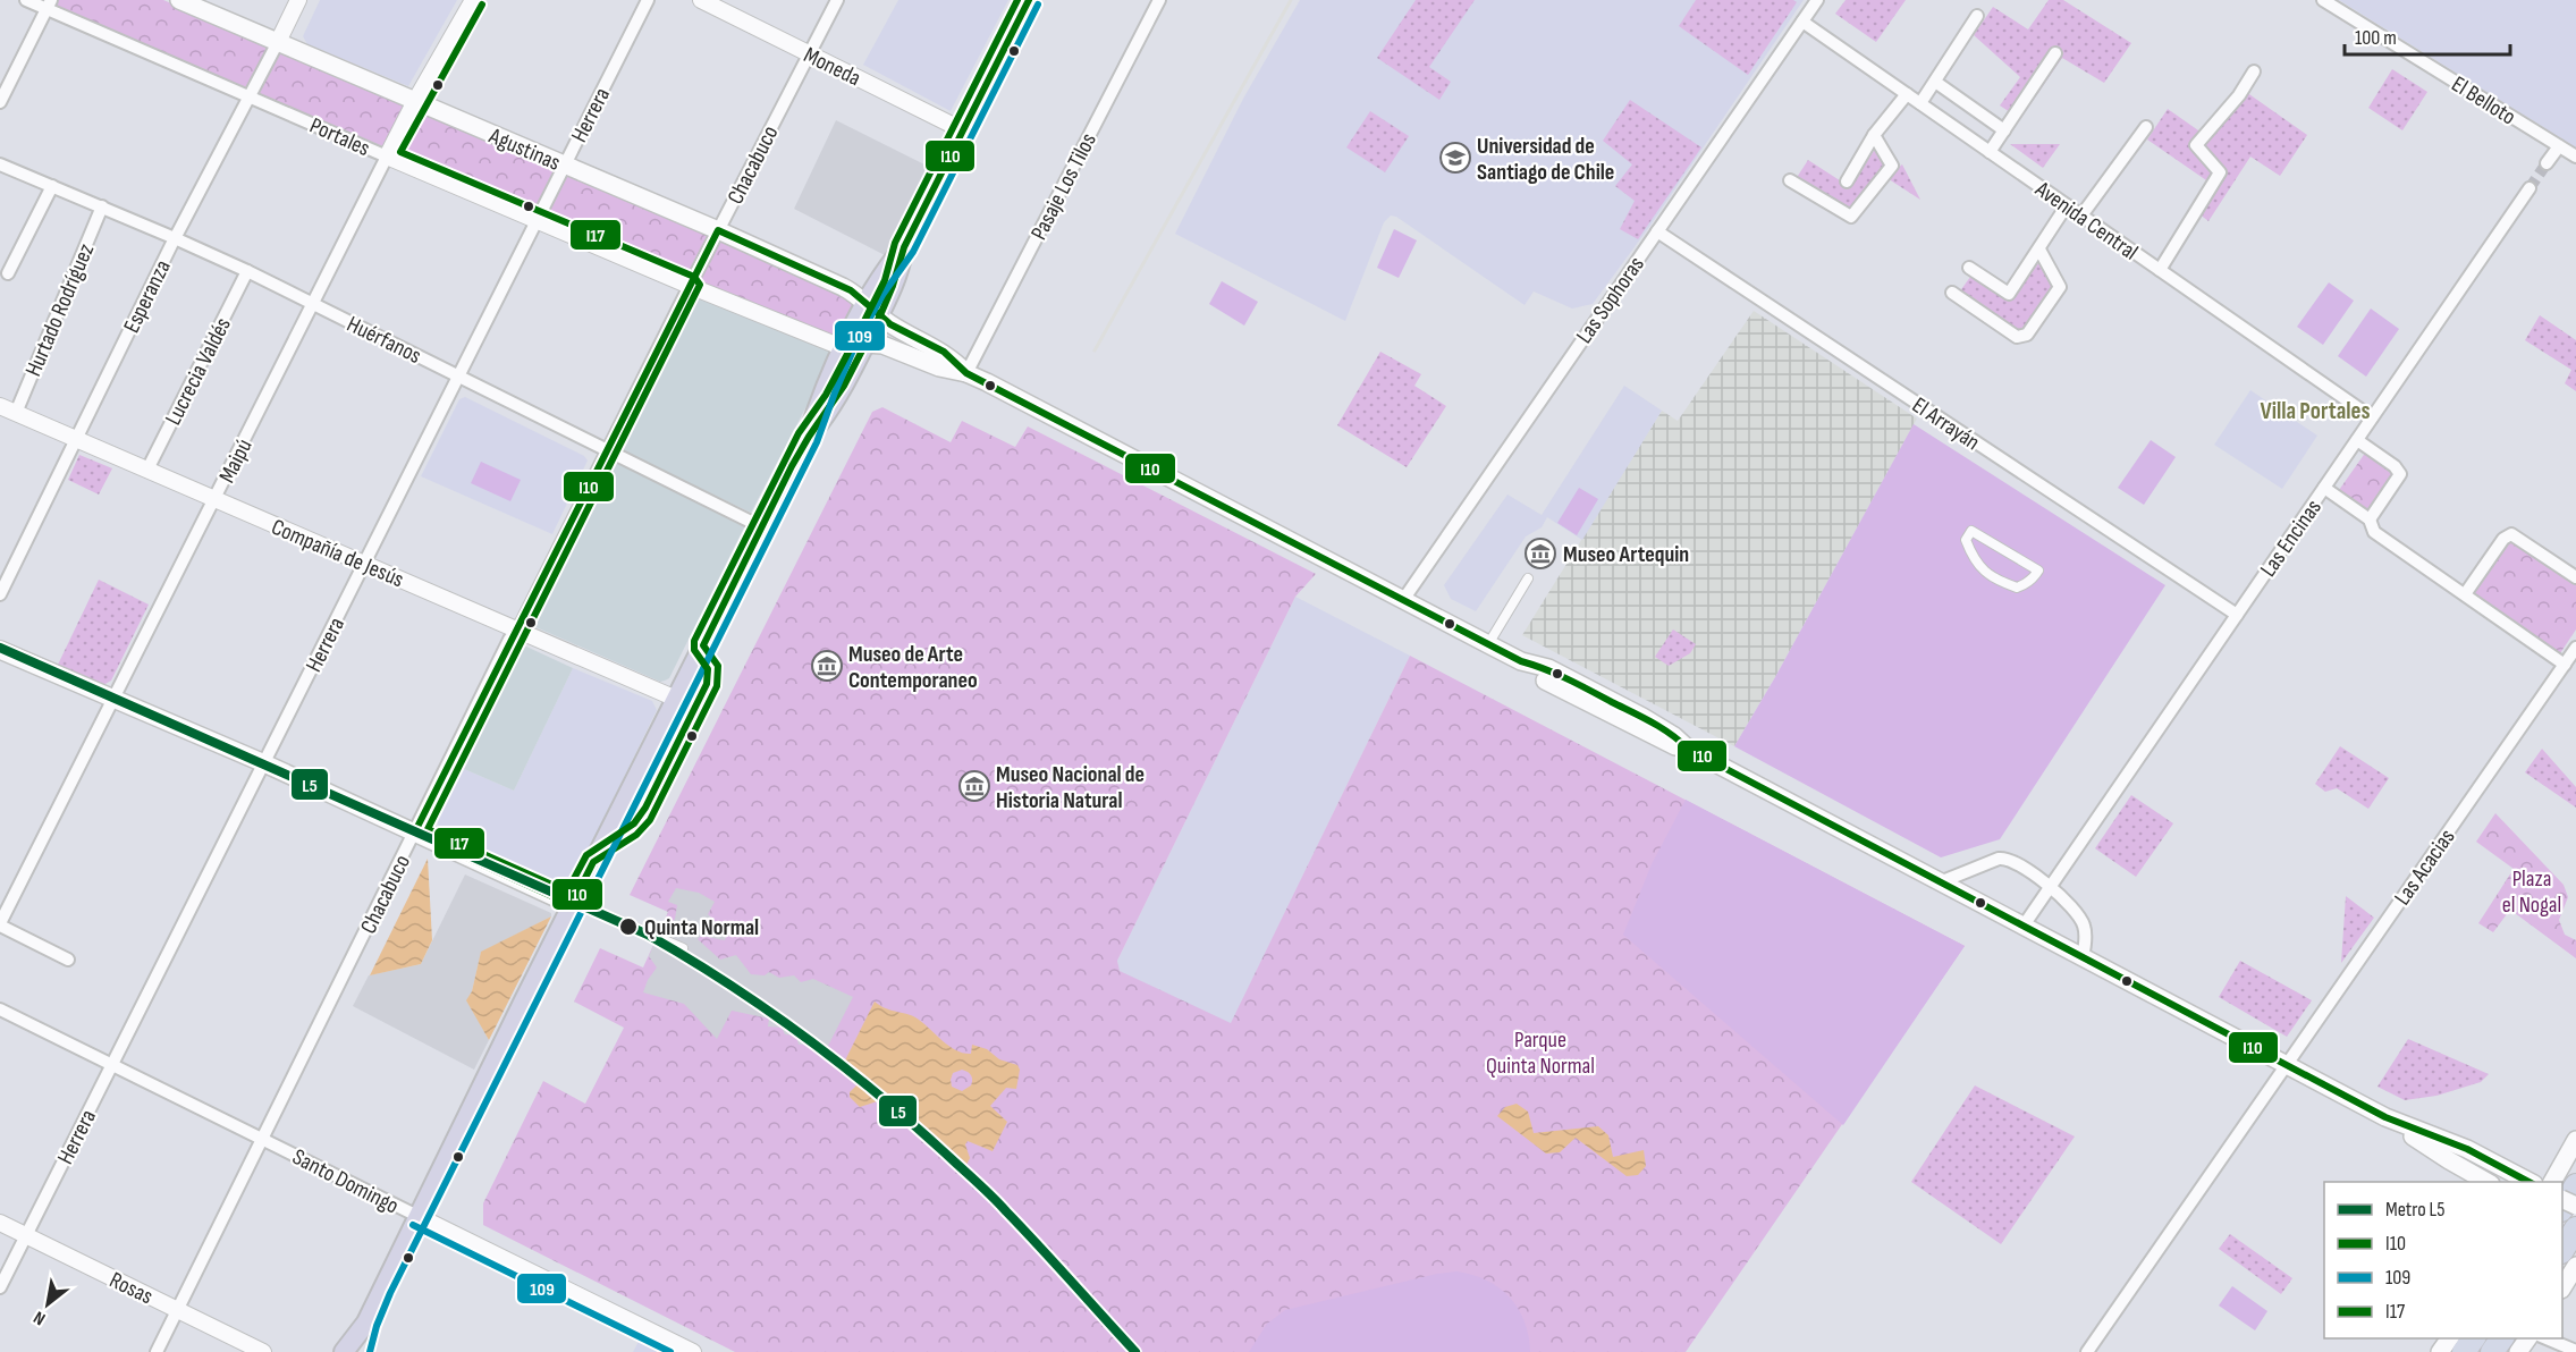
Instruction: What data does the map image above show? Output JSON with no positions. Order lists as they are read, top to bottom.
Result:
{
  "streets": {
    "main road": ["Agustinas"],
    "street": [
      "Moneda",
      "El Belloto",
      "Herrera",
      "Portales",
      "Chacabuco",
      "Pasaje Los Tilos",
      "Avenida Central",
      "Esperanza",
      "Las Sophoras",
      "Hurtado Rodríguez",
      "Huérfanos",
      "Lucrecia Valdés",
      "El Arrayán",
      "Maipú",
      "Las Encinas",
      "Compañía de Jesús",
      "Las Acacias",
      "Santo Domingo",
      "Rosas"
    ]
  },
  "crossings": [
    ["Moneda", "Chacabuco"],
    ["Herrera", "Portales"],
    ["Herrera", "Agustinas"],
    ["Herrera", "Huérfanos"],
    ["Herrera", "Compañía de Jesús"],
    ["Herrera", "Santo Domingo"],
    ["Herrera", "Rosas"],
    ["Portales", "Chacabuco"],
    ["Portales", "Esperanza"],
    ["Portales", "Maipú"],
    ["Agustinas", "Chacabuco"],
    ["Agustinas", "Pasaje Los Tilos"],
    ["Agustinas", "Esperanza"],
    ["Agustinas", "Maipú"],
    ["Chacabuco", "Huérfanos"],
    ["Chacabuco", "Compañía de Jesús"],
    ["Chacabuco", "Santo Domingo"],
    ["Chacabuco", "Rosas"],
    ["Avenida Central", "Las Sophoras"],
    ["Avenida Central", "Las Encinas"],
    ["Esperanza", "Huérfanos"],
    ["Esperanza", "Compañía de Jesús"],
    ["Las Sophoras", "El Arrayán"],
    ["Hurtado Rodríguez", "Huérfanos"],
    ["Hurtado Rodríguez", "Compañía de Jesús"],
    ["Huérfanos", "Lucrecia Valdés"],
    ["Huérfanos", "Maipú"],
    ["Lucrecia Valdés", "Compañía de Jesús"],
    ["El Arrayán", "Las Encinas"],
    ["Maipú", "Compañía de Jesús"]
  ],
  "districts": ["Villa Portales"],
  "parks": ["Plaza el Nogal", "Parque Quinta Normal"],
  "places": {
    "school or university": ["Universidad de Santiago de Chile"],
    "museum": ["Museo Artequin", "Museo de Arte Contemporaneo", "Museo Nacional de Historia Natural"],
    "other": ["Quinta Normal"]
  },
  "lines": [
    "transit line I10",
    "transit line I17",
    "transit line 109",
    "metro line L5"
  ],
  "legend": [
    "Metro L5",
    "I10",
    "109",
    "I17"
  ],
  "scale_bar": "100 m",
  "north": "bottom left"
}
